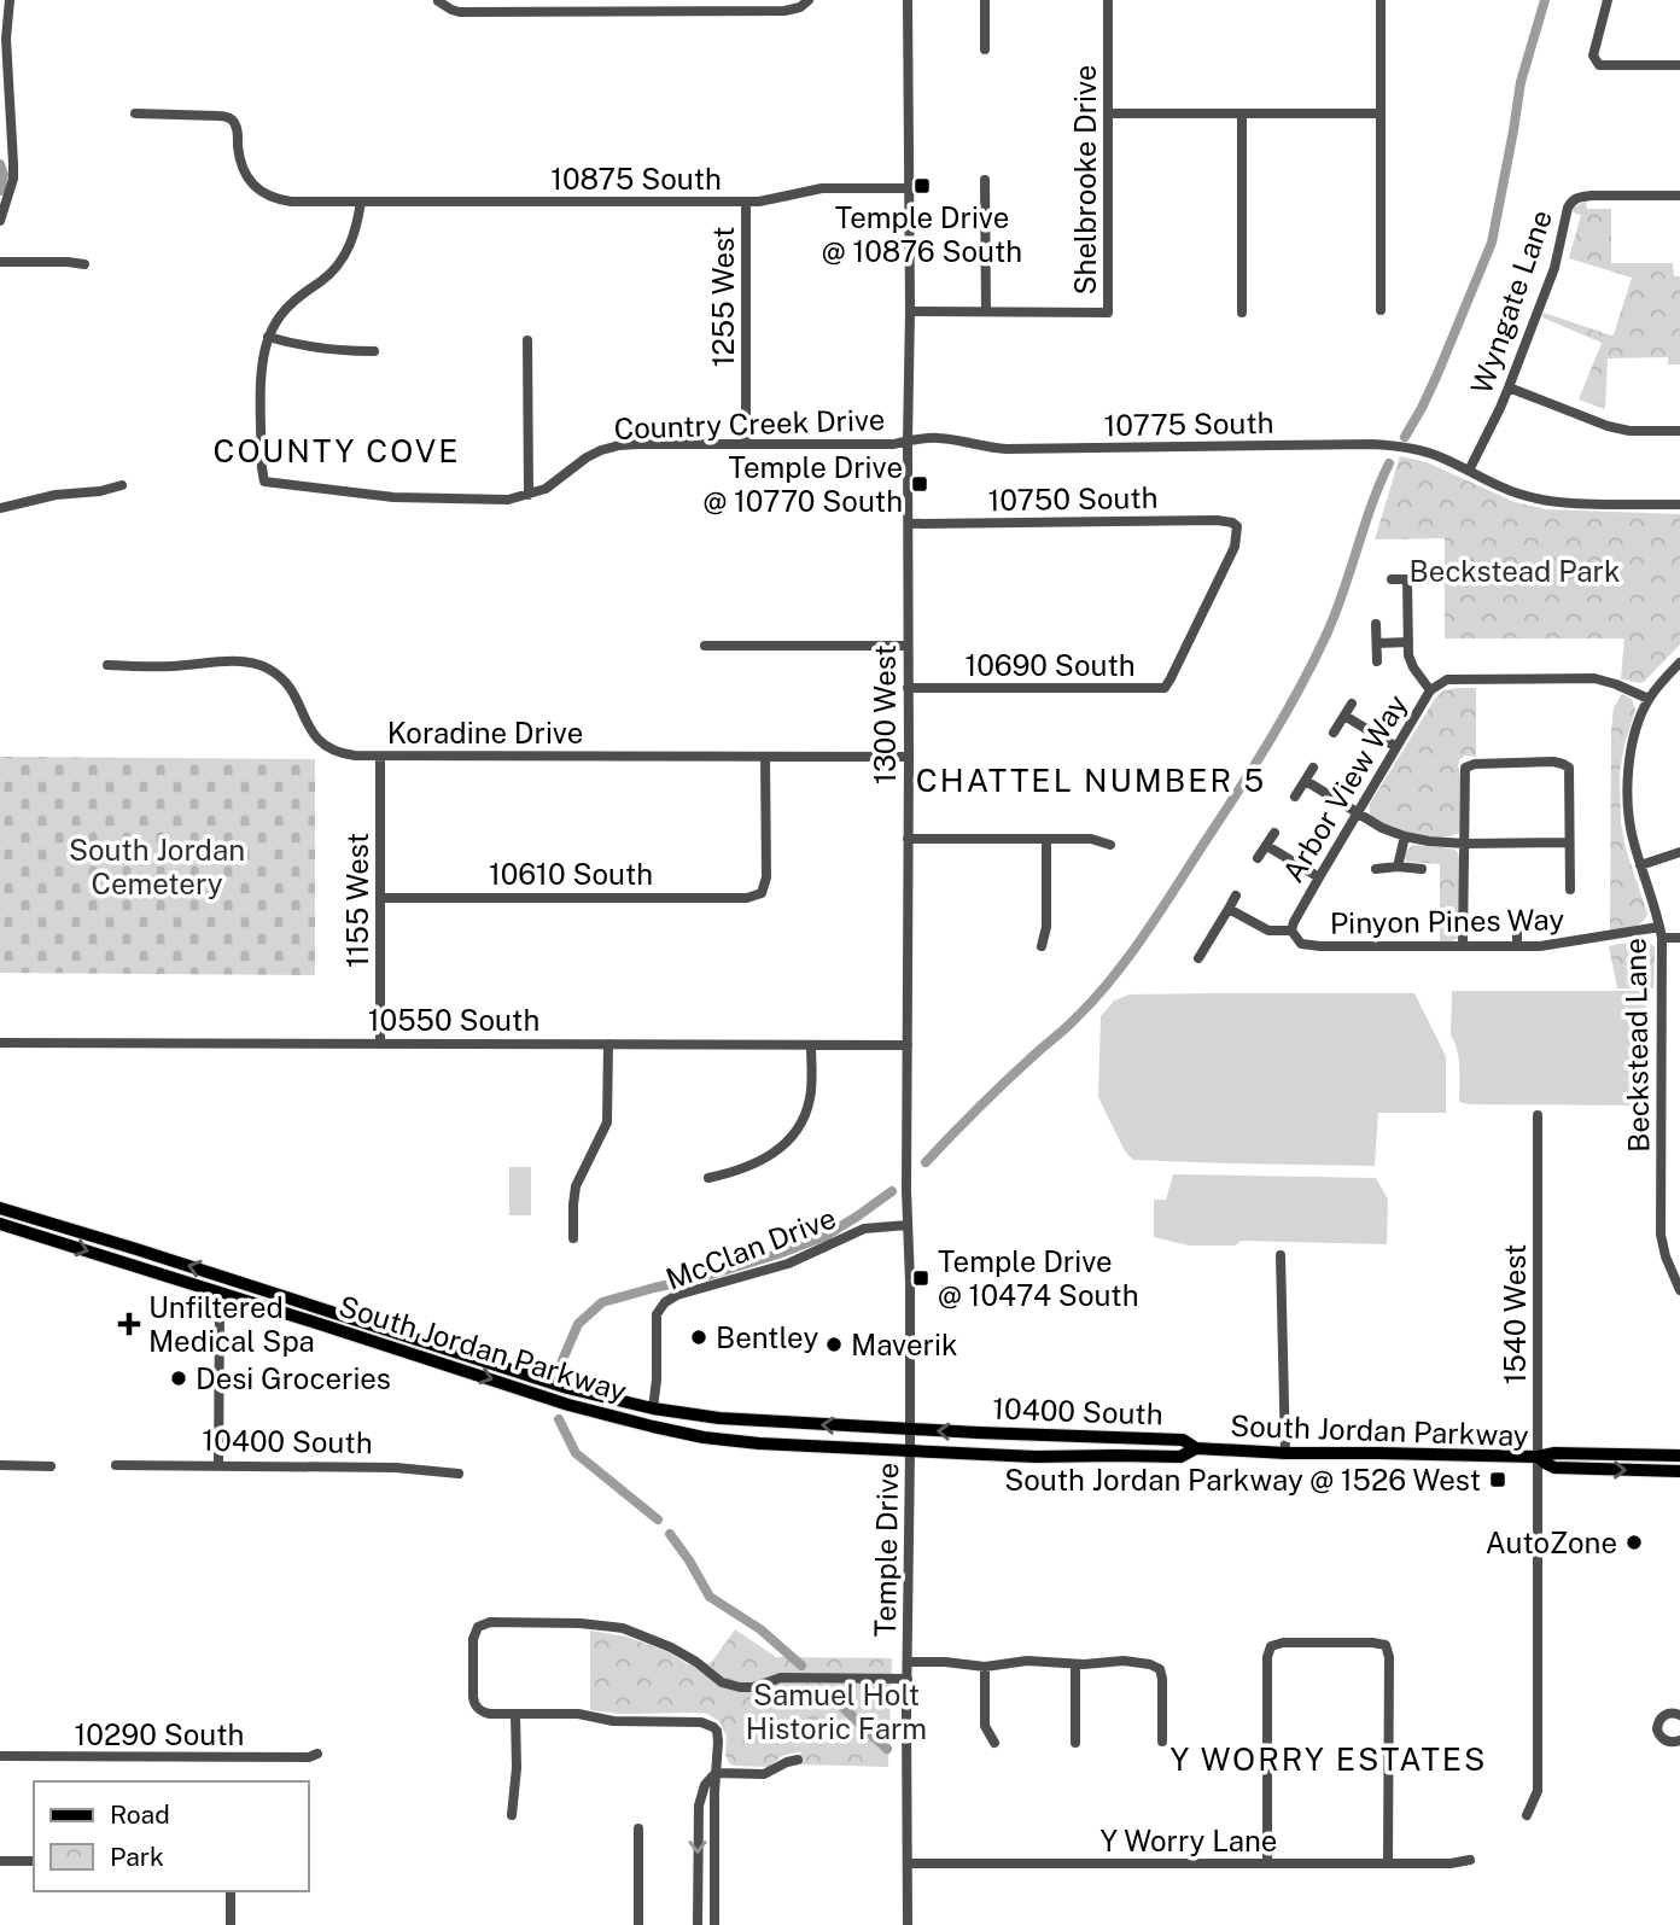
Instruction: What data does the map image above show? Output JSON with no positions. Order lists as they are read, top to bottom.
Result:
{
  "streets": {
    "main road": ["South Jordan Parkway", "10400 South"],
    "street": [
      "10875 South",
      "Shelbrooke Drive",
      "1255 West",
      "Wyngate Lane",
      "Country Creek Drive",
      "10775 South",
      "10750 South",
      "10690 South",
      "1300 West",
      "Koradine Drive",
      "Arbor View Way",
      "10610 South",
      "1155 West",
      "Pinyon Pines Way",
      "10550 South",
      "Beckstead Lane",
      "McClan Drive",
      "1540 West",
      "Temple Drive",
      "10290 South",
      "Y Worry Lane"
    ]
  },
  "crossings": [
    ["10875 South", "1255 West"],
    ["10875 South", "Country Creek Drive"],
    ["10875 South", "1300 West"],
    ["Shelbrooke Drive", "1300 West"],
    ["1255 West", "Country Creek Drive"],
    ["Wyngate Lane", "10775 South"],
    ["Country Creek Drive", "10775 South"],
    ["Country Creek Drive", "1300 West"],
    ["10775 South", "1300 West"],
    ["10750 South", "10690 South"],
    ["10750 South", "1300 West"],
    ["10690 South", "1300 West"],
    ["1300 West", "Koradine Drive"],
    ["1300 West", "10550 South"],
    ["1300 West", "McClan Drive"],
    ["1300 West", "10400 South"],
    ["1300 West", "Temple Drive"],
    ["Koradine Drive", "10610 South"],
    ["Koradine Drive", "1155 West"],
    ["Arbor View Way", "Pinyon Pines Way"],
    ["Arbor View Way", "Beckstead Lane"],
    ["10610 South", "1155 West"],
    ["1155 West", "10550 South"],
    ["Pinyon Pines Way", "Beckstead Lane"],
    ["McClan Drive", "South Jordan Parkway"],
    ["1540 West", "South Jordan Parkway"],
    ["South Jordan Parkway", "10400 South"],
    ["10400 South", "Temple Drive"],
    ["Temple Drive", "Y Worry Lane"]
  ],
  "districts": ["COUNTY COVE", "CHATTEL NUMBER 5", "Y WORRY ESTATES"],
  "parks": ["Beckstead Park", "South Jordan Cemetery", "Samuel Holt Historic Farm"],
  "places": {
    "transit": [
      "Temple Drive @ 10876 South",
      "Temple Drive @ 10770 South",
      "Temple Drive @ 10474 South",
      "South Jordan Parkway @ 1526 West"
    ],
    "health": ["Unfiltered Medical Spa"],
    "other": [
      "Bentley",
      "Maverik",
      "Desi Groceries",
      "AutoZone"
    ]
  },
  "legend": ["Road", "Park"]
}
